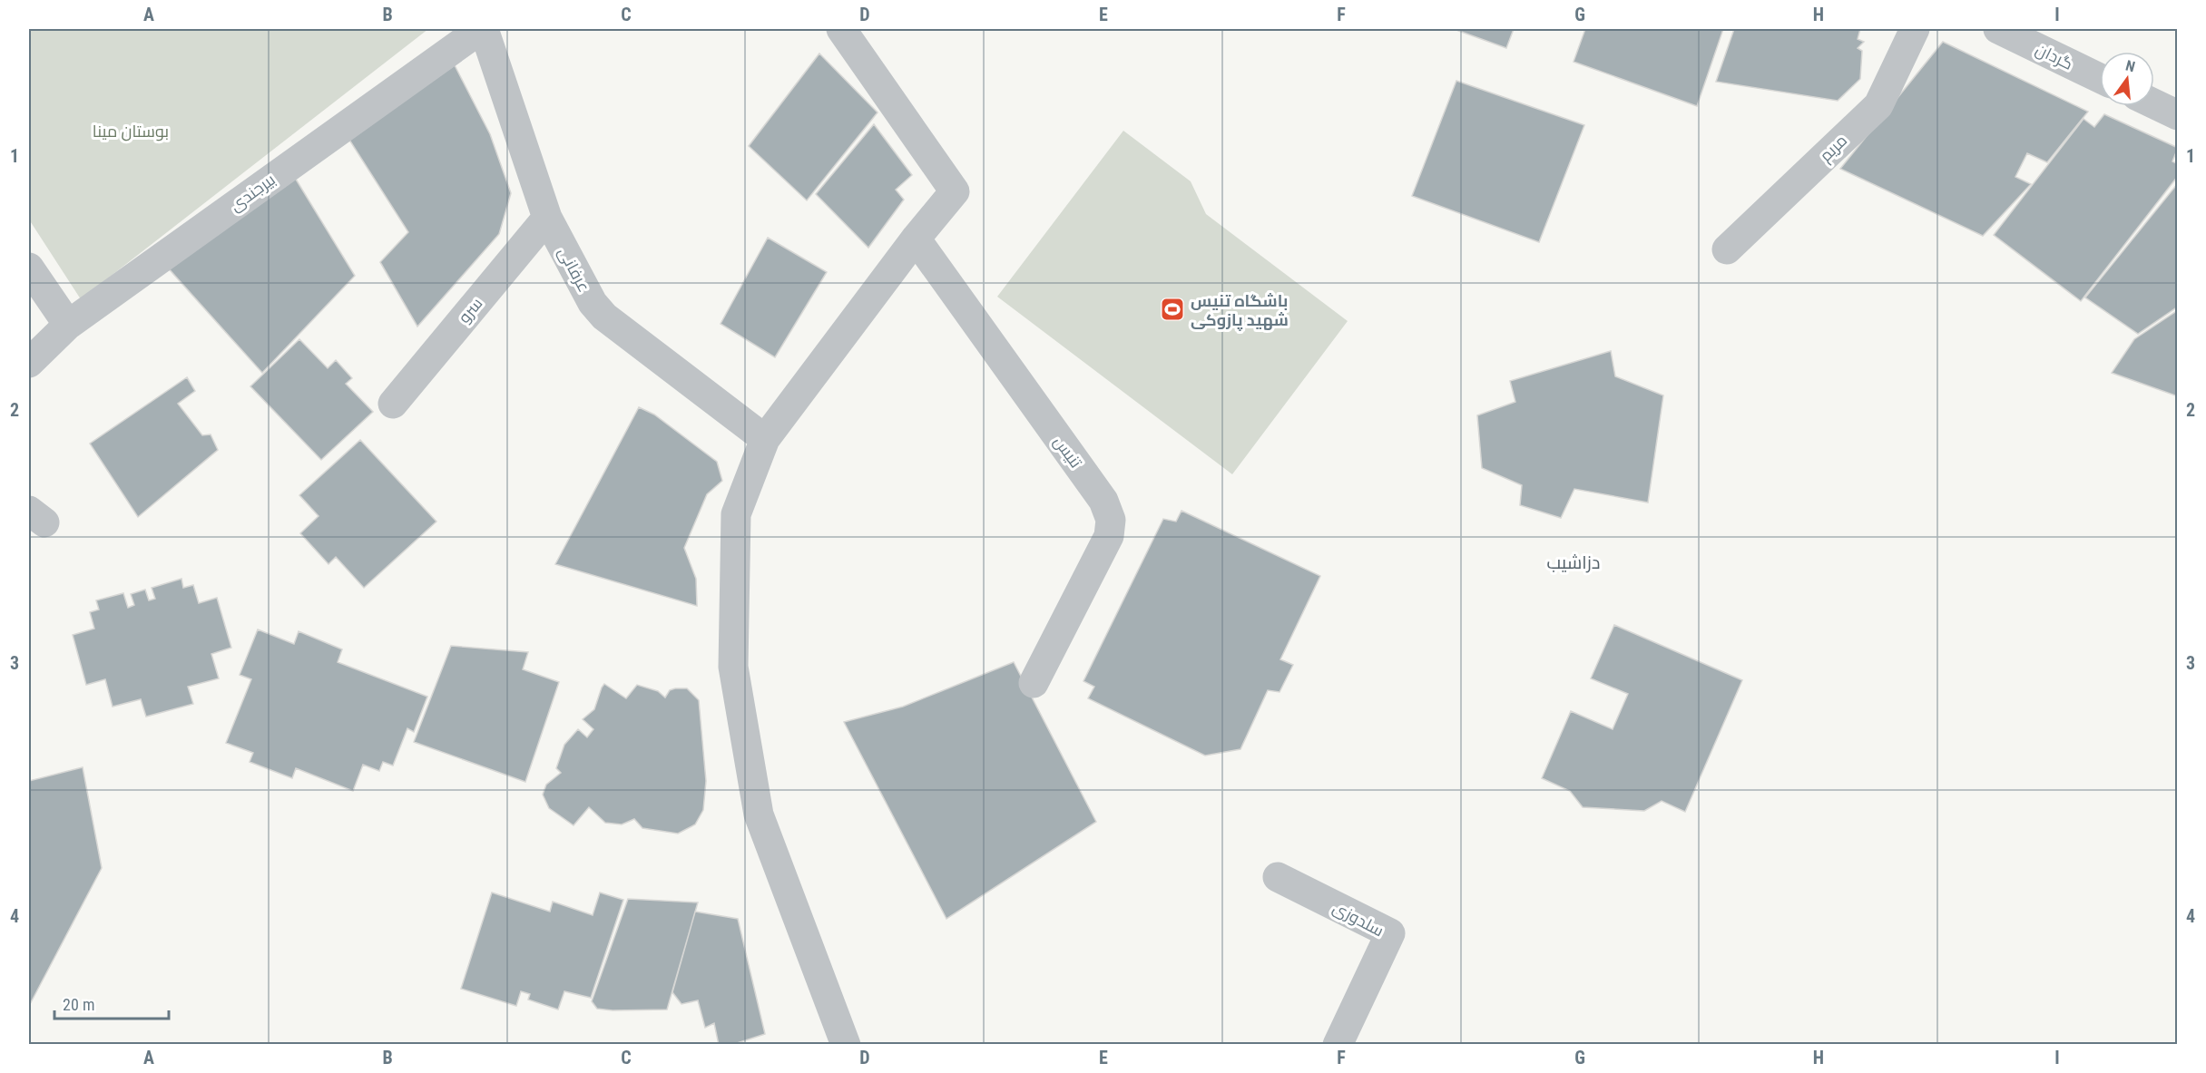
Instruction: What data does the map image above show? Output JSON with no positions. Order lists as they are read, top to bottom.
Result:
{
  "streets": {
    "street": [
      "گردان",
      "مریم",
      "بیرجندی",
      "عرفانی",
      "سرو",
      "تنیس",
      "سلدوزی"
    ]
  },
  "crossings": [
    ["بیرجندی", "عرفانی"],
    ["عرفانی", "سرو"]
  ],
  "districts": ["دزاشیب"],
  "parks": ["بوستان مینا"],
  "places": {
    "sports": ["باشگاه تنیس شهید پازوکی"]
  },
  "scale_bar": "20 m",
  "north": "top",
  "grid": {
    "columns": [
      "A",
      "B",
      "C",
      "D",
      "E",
      "F",
      "G",
      "H",
      "I"
    ],
    "rows": [
      "1",
      "2",
      "3",
      "4"
    ]
  }
}
